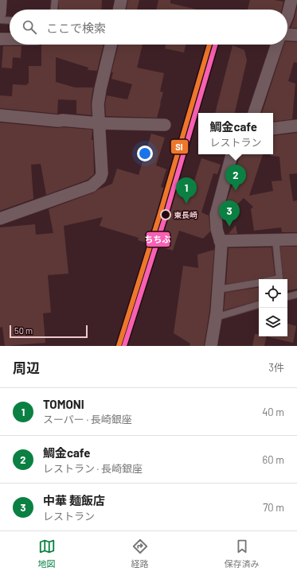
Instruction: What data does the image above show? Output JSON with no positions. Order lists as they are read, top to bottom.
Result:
{
  "places": ["東長崎"],
  "lines": ["transit line SI", "transit line ちちぶ"],
  "scale_bar": "50 m",
  "page": {
    "search": "ここで検索",
    "popup": ["鯛金cafe", "レストラン"],
    "pins": ["2", "1", "3"],
    "scale": "50 m",
    "heading": ["周辺", "3件"],
    "list": [
      {
        "mark": "1",
        "name": "TOMONI",
        "note": "スーパー · 長崎銀座",
        "value": "40 m"
      },
      {
        "mark": "2",
        "name": "鯛金cafe",
        "note": "レストラン · 長崎銀座",
        "value": "60 m"
      },
      {
        "mark": "3",
        "name": "中華 麺飯店",
        "note": "レストラン",
        "value": "70 m"
      }
    ],
    "nav": ["地図", "経路", "保存済み"]
  }
}
